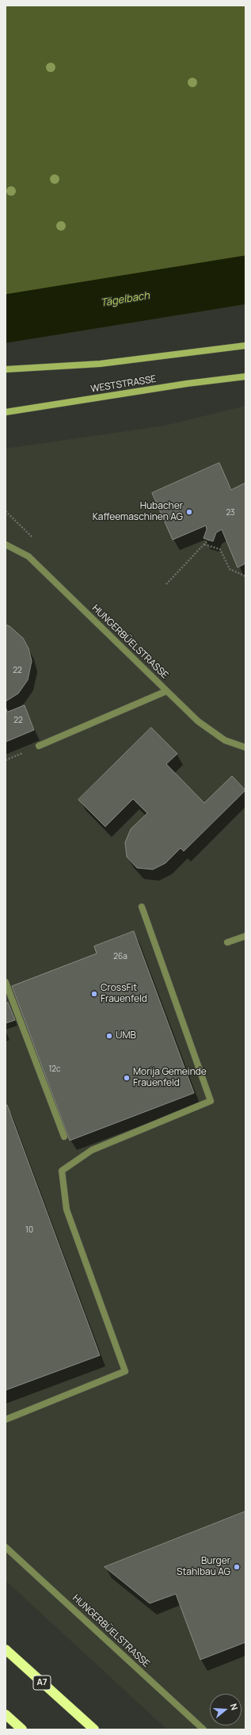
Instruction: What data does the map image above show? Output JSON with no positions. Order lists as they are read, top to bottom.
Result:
{
  "streets": {
    "highway": ["A7"],
    "main road": ["WESTSTRASSE"],
    "street": ["HUNGERBÜELSTRASSE"]
  },
  "water": ["Tägelbach"],
  "places": [
    "Hubacher Kaffeemaschinen AG",
    "CrossFit Frauenfeld",
    "UMB",
    "Morija Gemeinde Frauenfeld",
    "Burger Stahlbau AG"
  ],
  "house_numbers": [
    "23",
    "22",
    "22",
    "26a",
    "12c",
    "10"
  ],
  "north": "right"
}
